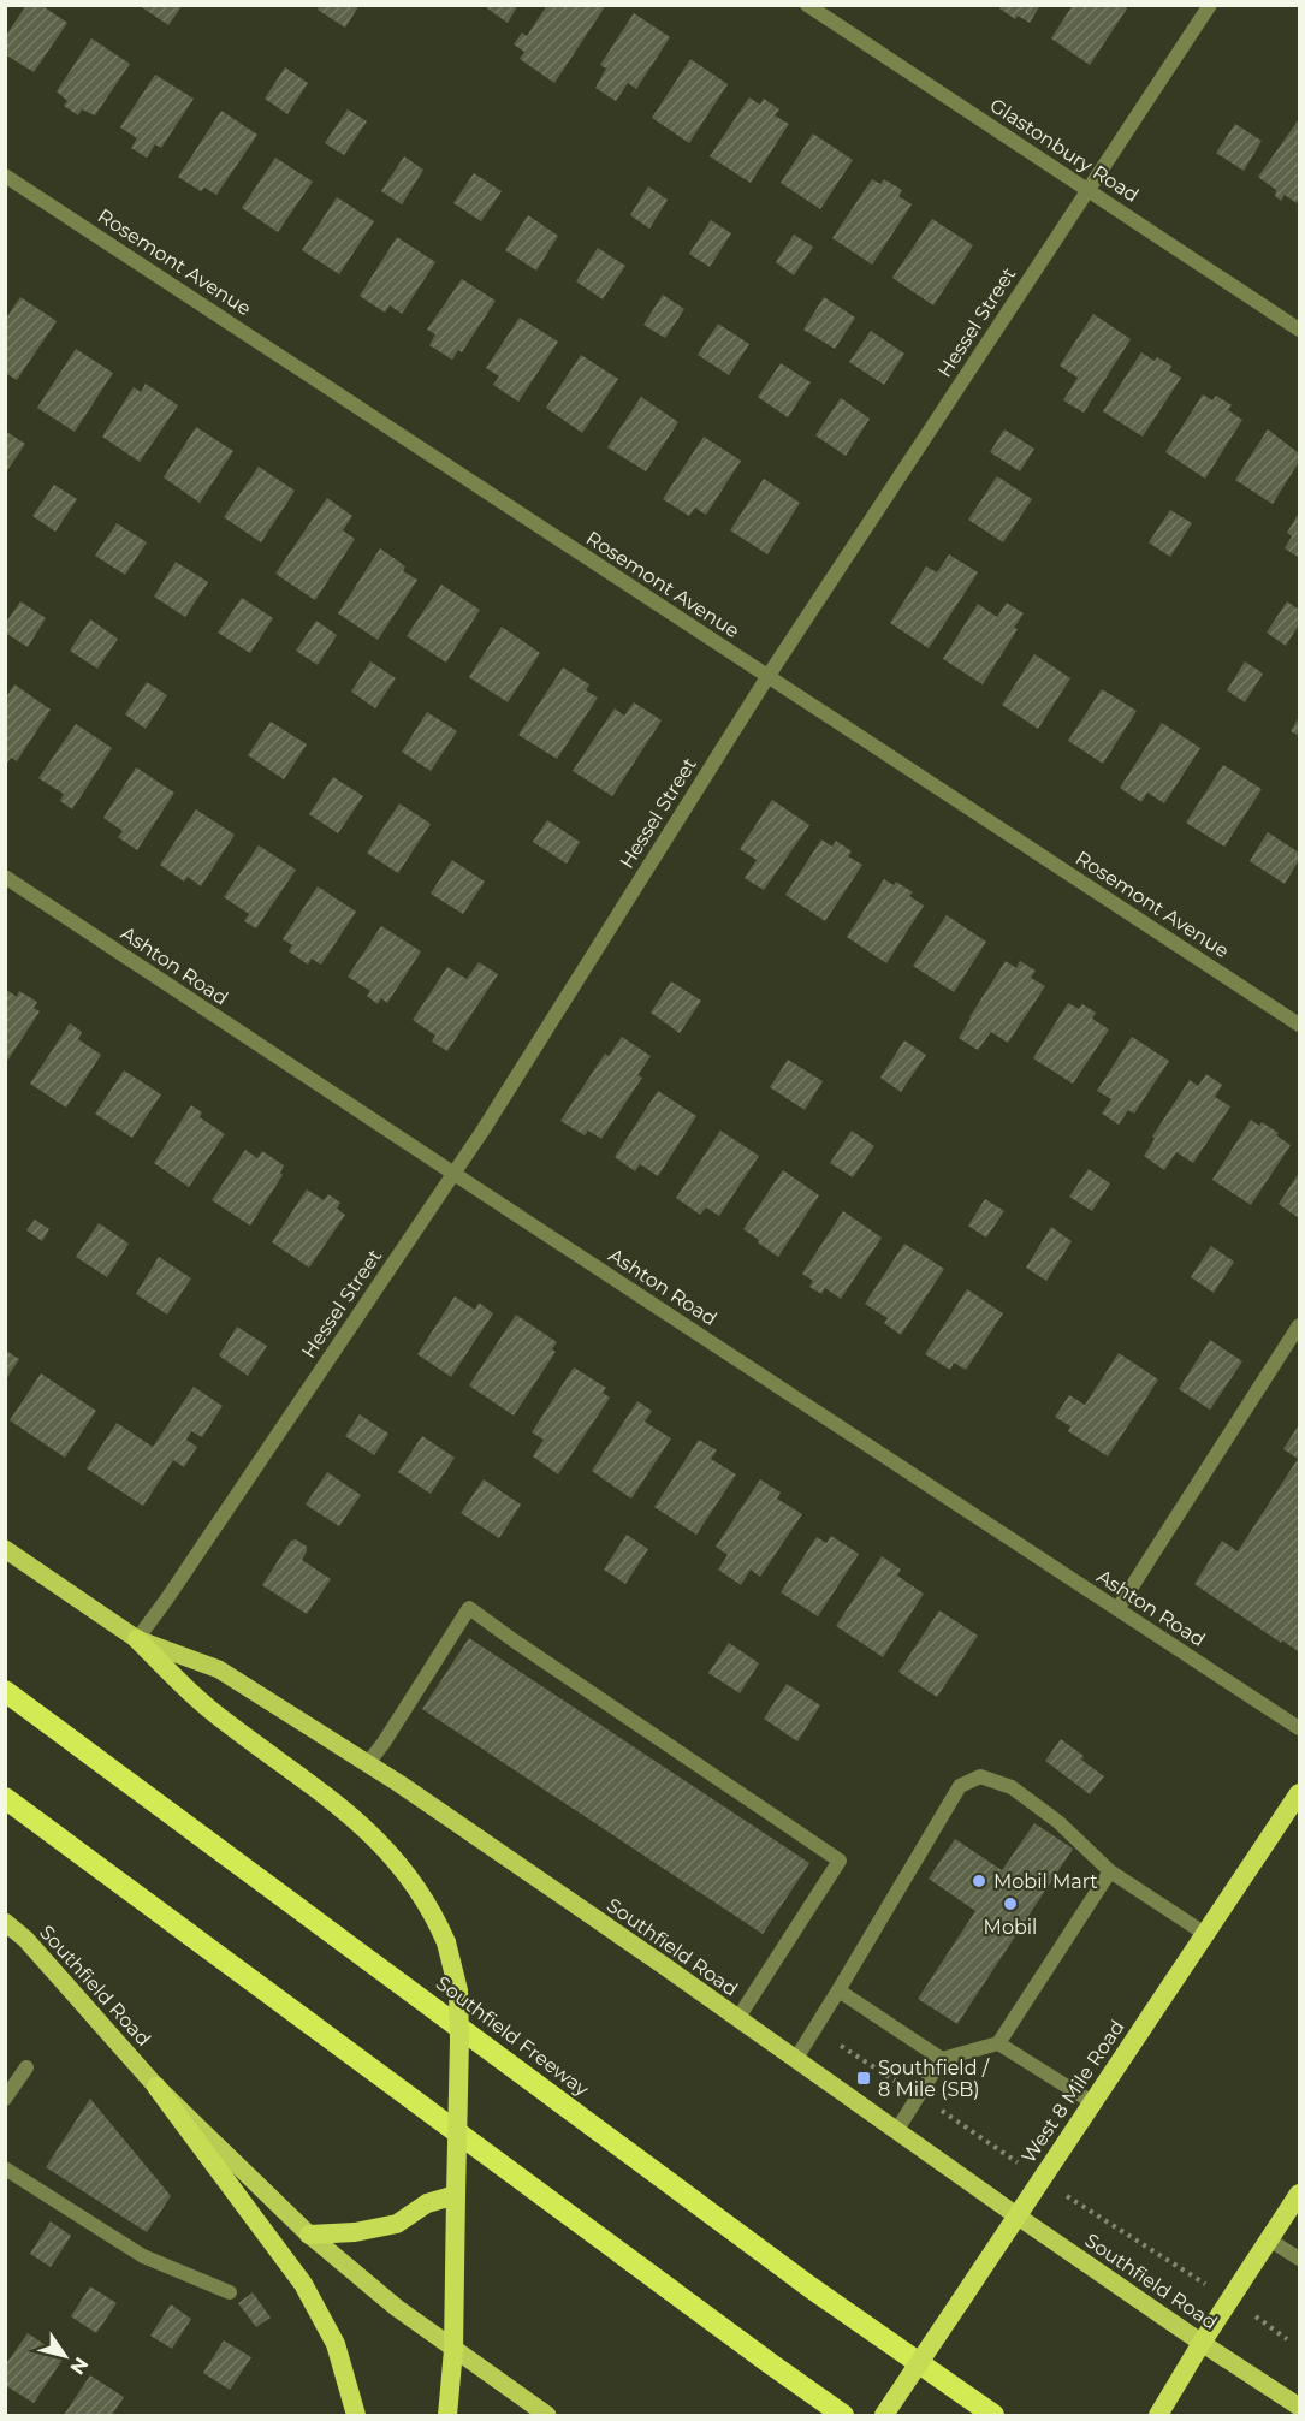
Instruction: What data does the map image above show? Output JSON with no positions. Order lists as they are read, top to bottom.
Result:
{
  "streets": {
    "highway": ["Southfield Freeway", "West 8 Mile Road"],
    "main road": ["Southfield Road"],
    "street": [
      "Glastonbury Road",
      "Rosemont Avenue",
      "Hessel Street",
      "Ashton Road"
    ]
  },
  "crossings": [
    ["Glastonbury Road", "Hessel Street"],
    ["Rosemont Avenue", "Hessel Street"],
    ["Hessel Street", "Ashton Road"],
    ["Hessel Street", "Southfield Road"],
    ["Southfield Road", "West 8 Mile Road"]
  ],
  "places": {
    "other": ["Mobil Mart", "Mobil"],
    "transit": ["Southfield / 8 Mile (SB)"]
  },
  "north": "bottom right"
}
